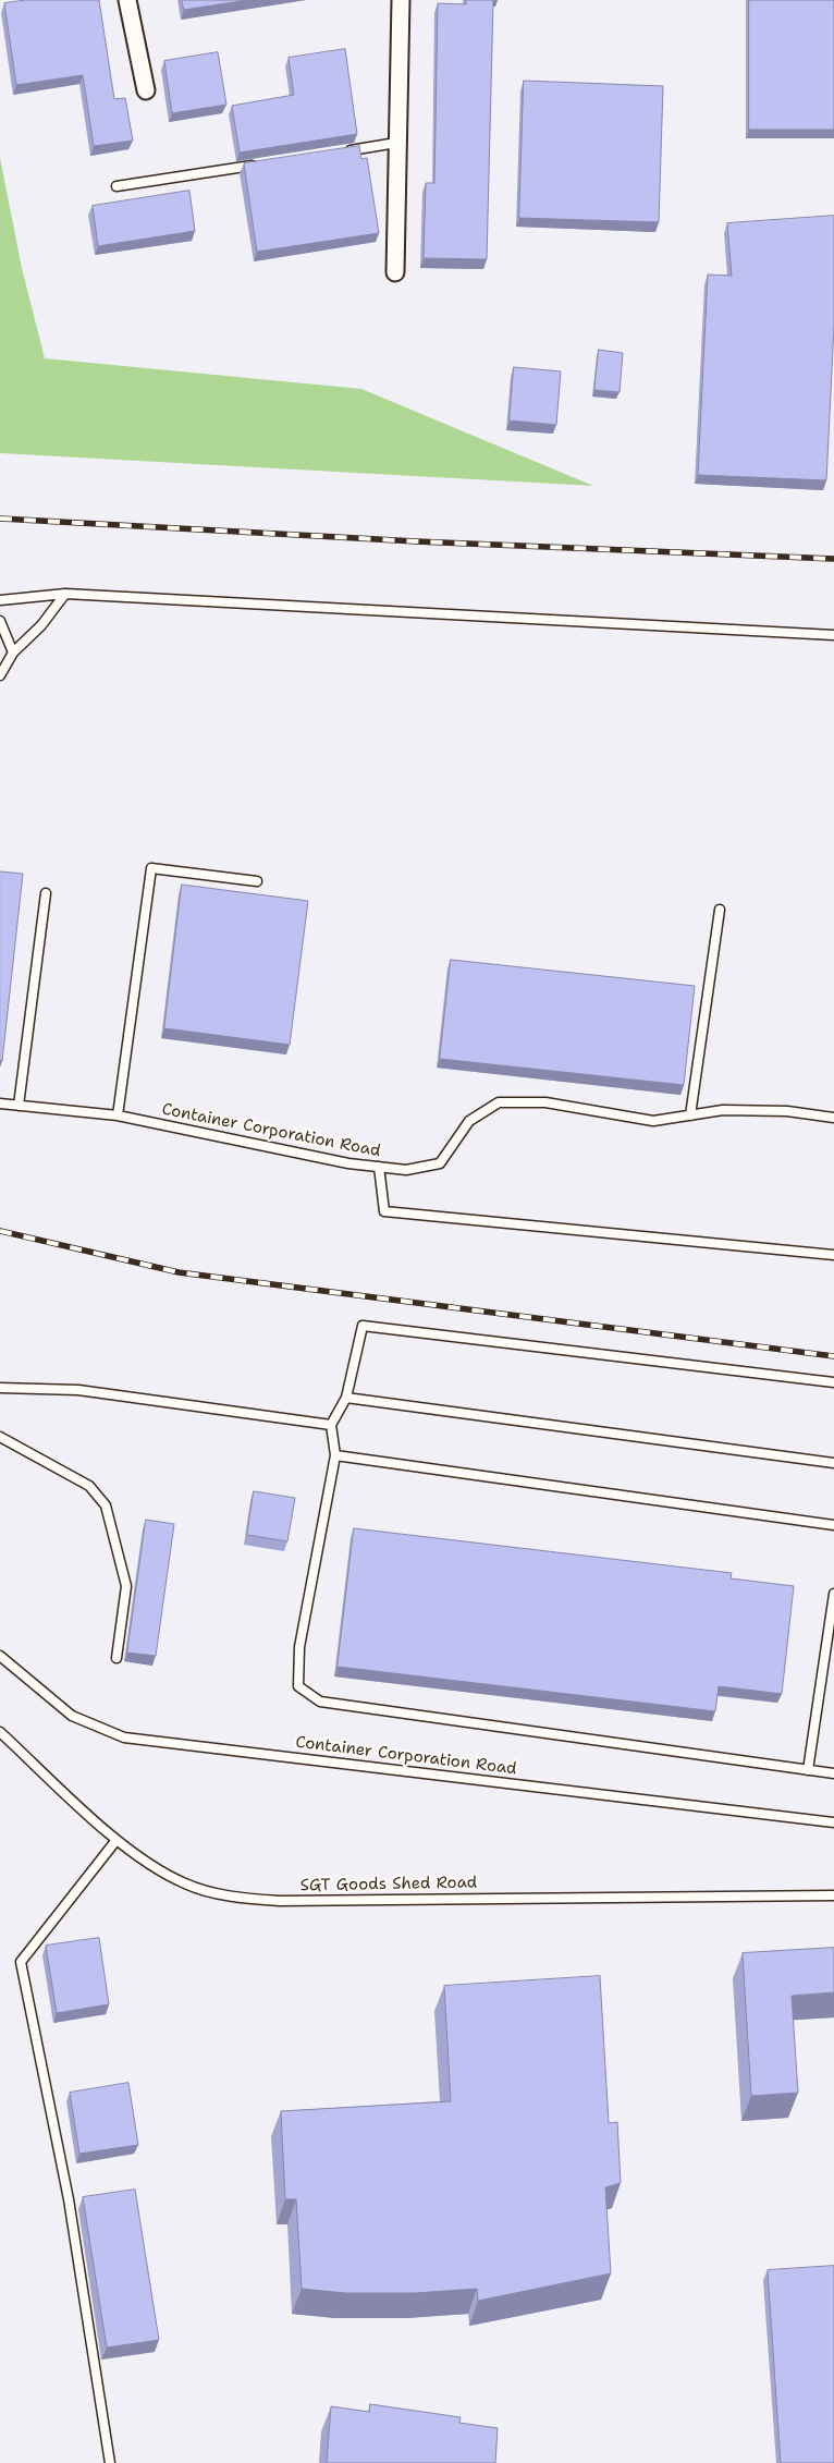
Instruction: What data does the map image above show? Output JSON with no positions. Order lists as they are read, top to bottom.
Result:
{
  "streets": {
    "lane": ["Container Corporation Road", "SGT Goods Shed Road"]
  }
}
